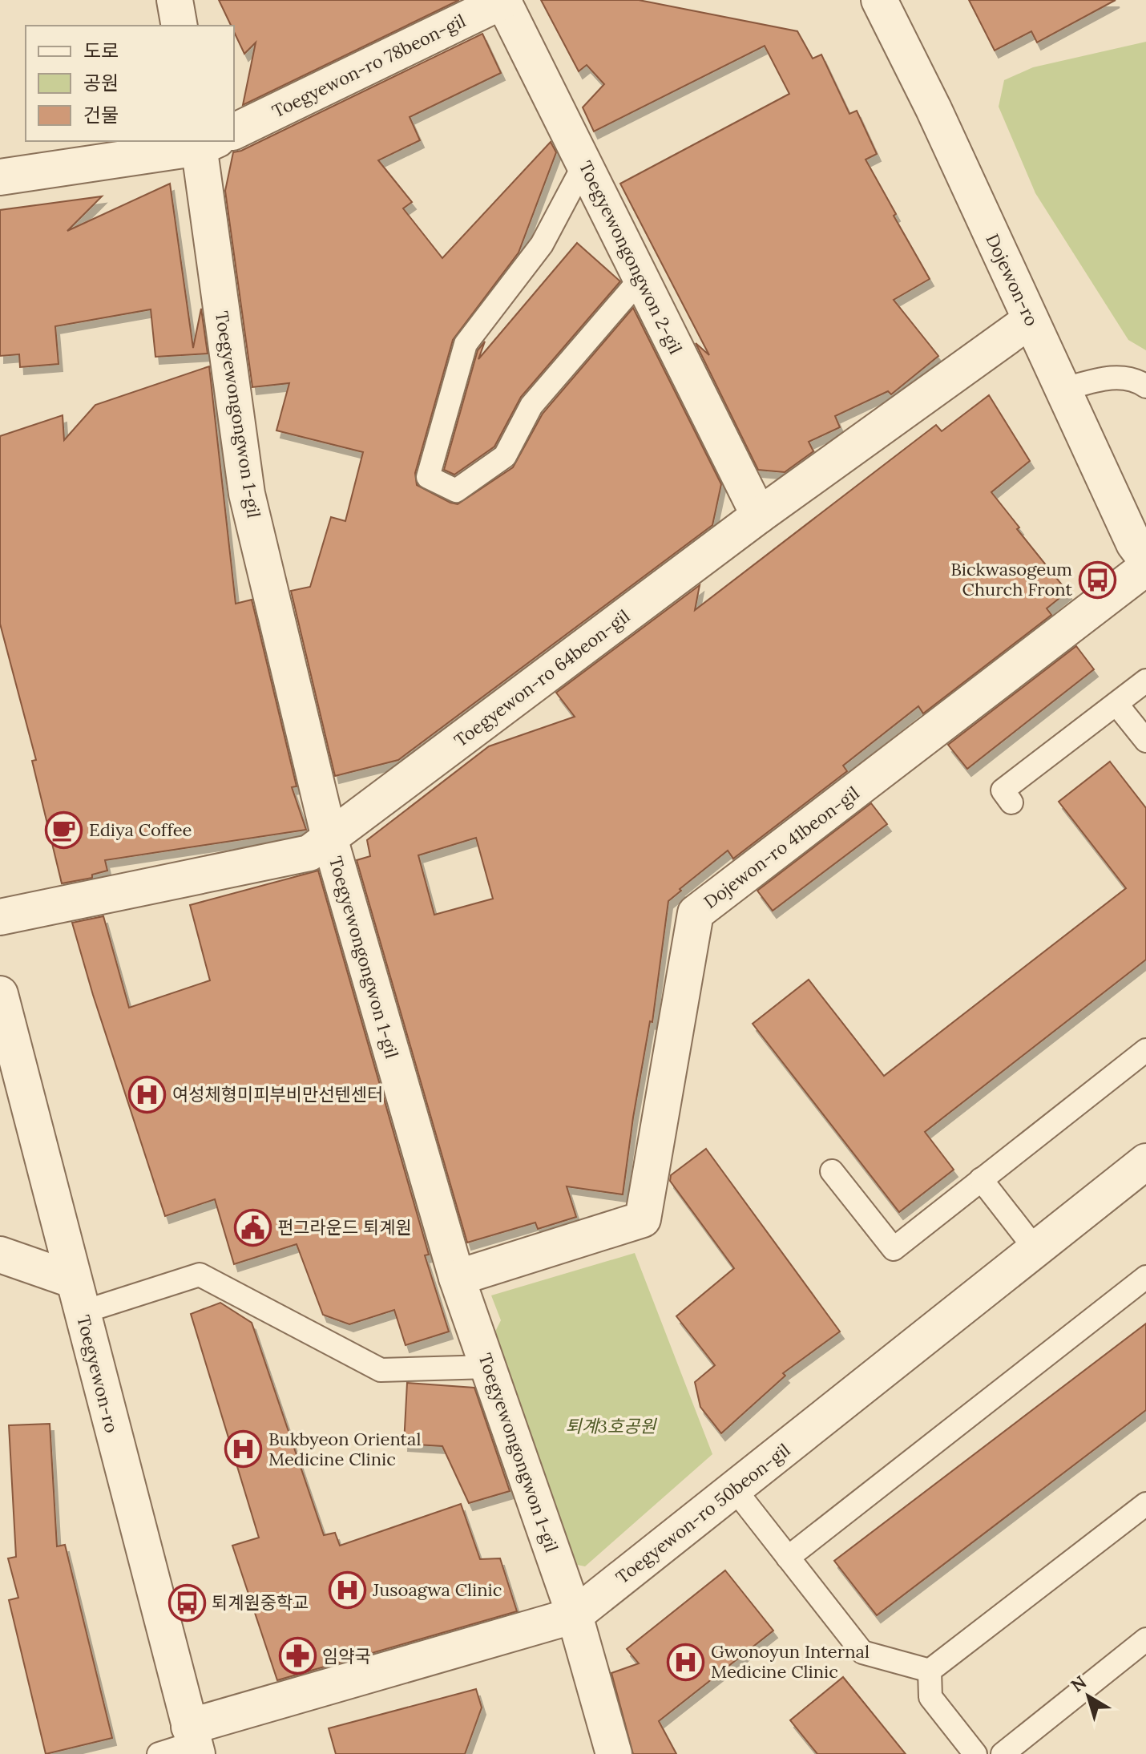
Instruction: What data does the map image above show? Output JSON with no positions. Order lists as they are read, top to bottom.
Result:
{
  "streets": {
    "street": [
      "Toegyewon-ro 78beon-gil",
      "Toegyewongongwon 2-gil",
      "Dojewon-ro",
      "Toegyewongongwon 1-gil",
      "Toegyewon-ro 64beon-gil",
      "Dojewon-ro 41beon-gil",
      "Toegyewon-ro",
      "Toegyewon-ro 50beon-gil"
    ]
  },
  "crossings": [
    ["Toegyewon-ro 78beon-gil", "Toegyewongongwon 2-gil"],
    ["Toegyewongongwon 2-gil", "Toegyewon-ro 64beon-gil"],
    ["Dojewon-ro", "Toegyewon-ro 64beon-gil"],
    ["Toegyewongongwon 1-gil", "Toegyewon-ro 64beon-gil"],
    ["Toegyewongongwon 1-gil", "Dojewon-ro 41beon-gil"],
    ["Toegyewongongwon 1-gil", "Toegyewon-ro 50beon-gil"],
    ["Toegyewon-ro", "Toegyewon-ro 50beon-gil"]
  ],
  "parks": ["퇴계3호공원"],
  "places": {
    "bus stop": ["Bickwasogeum Church Front", "퇴계원중학교"],
    "cafe": ["Ediya Coffee"],
    "hospital": [
      "여성체형미피부비만선텐센터",
      "Bukbyeon Oriental Medicine Clinic",
      "Jusoagwa Clinic",
      "Gwonoyun Internal Medicine Clinic"
    ],
    "public building": ["펀그라운드 퇴계원"],
    "pharmacy": ["임약국"]
  },
  "legend": ["도로", "공원", "건물"],
  "north": "top left"
}
